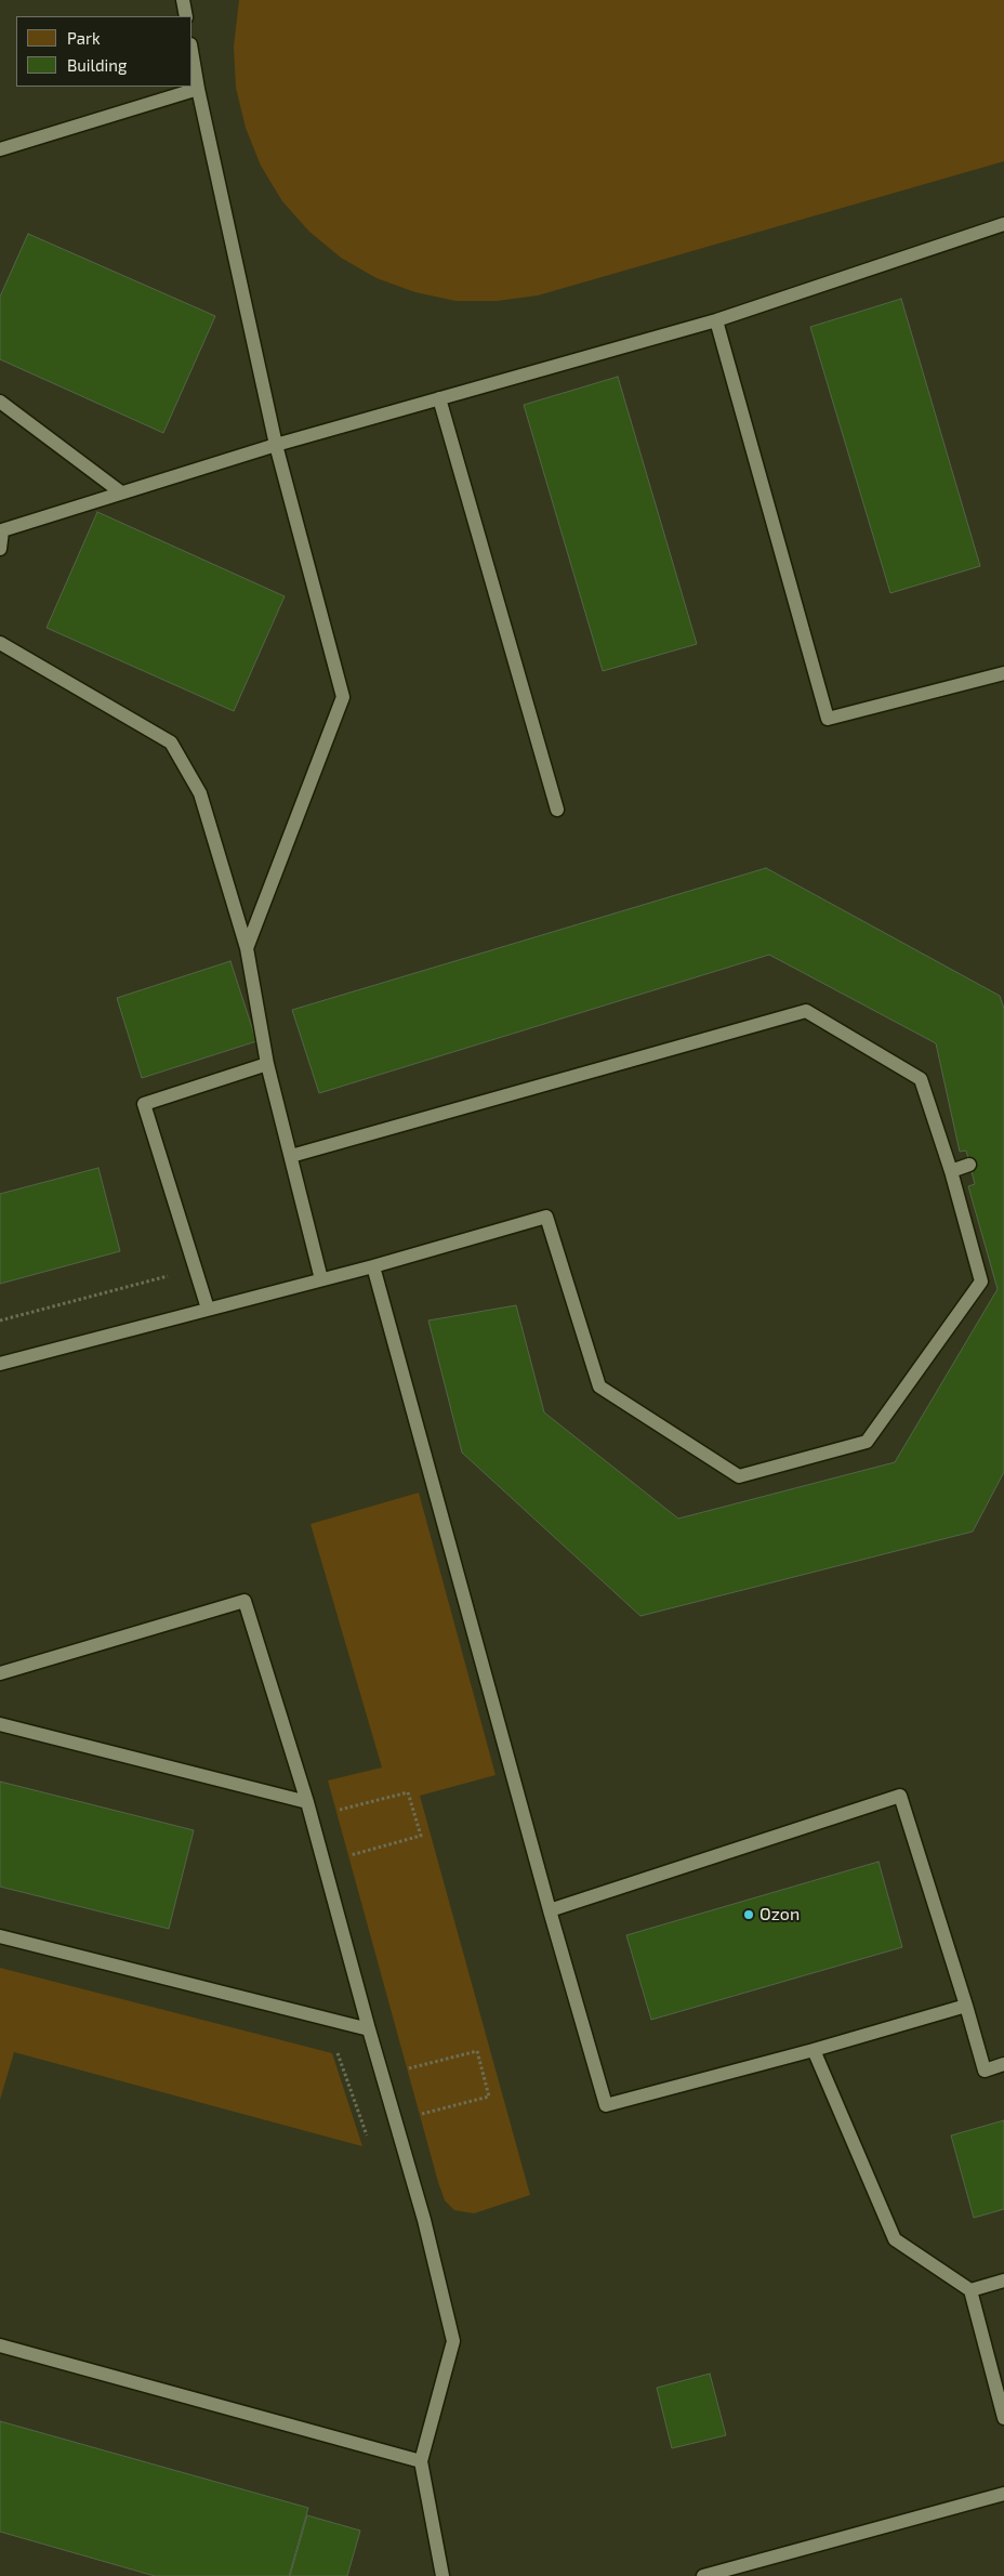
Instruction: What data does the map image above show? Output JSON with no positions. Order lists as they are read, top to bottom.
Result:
{
  "places": ["Ozon"],
  "legend": ["Park", "Building"]
}
